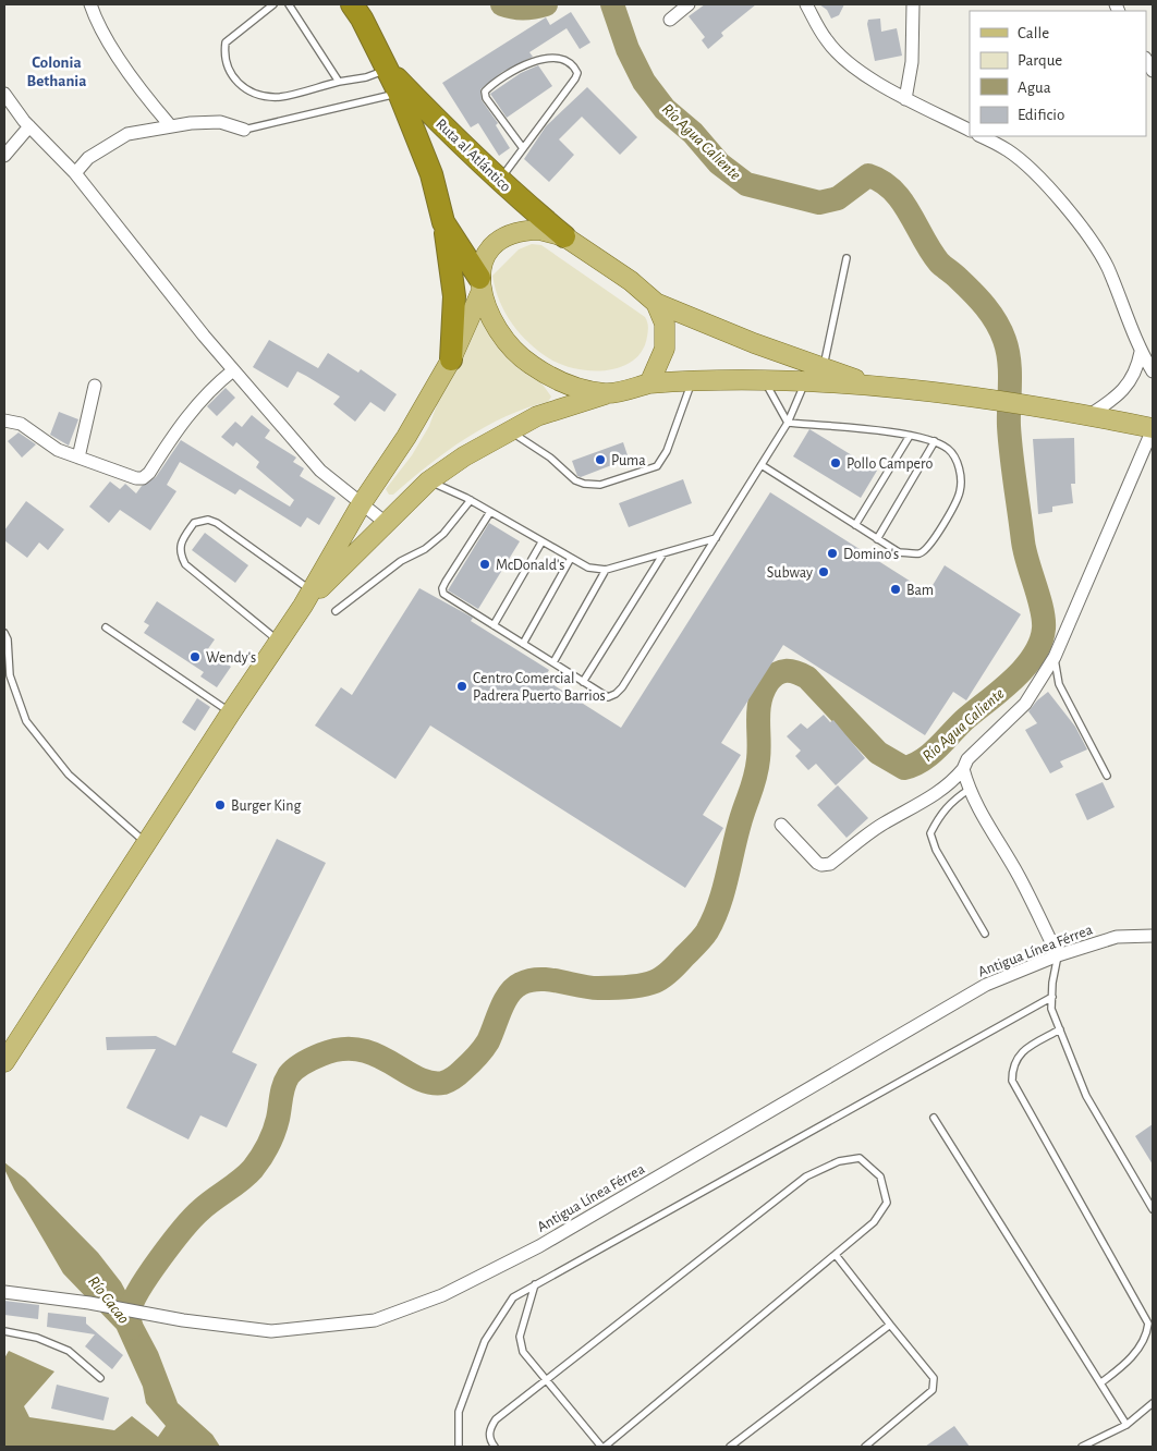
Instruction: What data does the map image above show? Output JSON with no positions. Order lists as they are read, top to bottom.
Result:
{
  "streets": {
    "highway": ["Ruta al Atlántico"],
    "street": ["Antigua Línea Férrea"]
  },
  "districts": ["Colonia Bethania"],
  "water": ["Río Agua Caliente", "Río Cacao"],
  "places": [
    "Puma",
    "Pollo Campero",
    "Domino's",
    "McDonald's",
    "Subway",
    "Bam",
    "Wendy's",
    "Centro Comercial Padrera Puerto Barrios",
    "Burger King"
  ],
  "legend": [
    "Calle",
    "Parque",
    "Agua",
    "Edificio"
  ]
}
